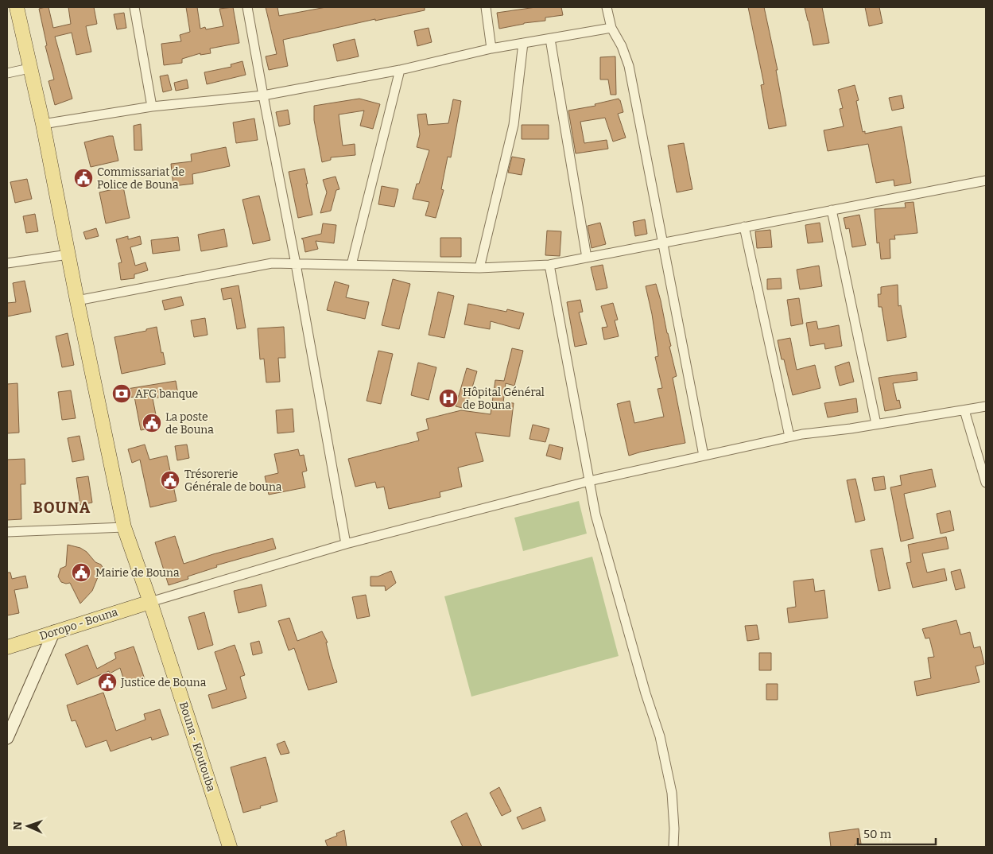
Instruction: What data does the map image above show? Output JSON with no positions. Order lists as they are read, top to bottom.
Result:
{
  "streets": {
    "main road": ["Doropo - Bouna", "Bouna - Koutouba"]
  },
  "crossings": [
    ["Doropo - Bouna", "Bouna - Koutouba"]
  ],
  "districts": ["BOUNA"],
  "places": {
    "public building": [
      "Commissariat de Police de Bouna",
      "La poste de Bouna",
      "Trésorerie Générale de bouna",
      "Mairie de Bouna",
      "Justice de Bouna"
    ],
    "bank": ["AFG banque"],
    "hospital": ["Hôpital Général de Bouna"]
  },
  "scale_bar": "50 m",
  "north": "left"
}
